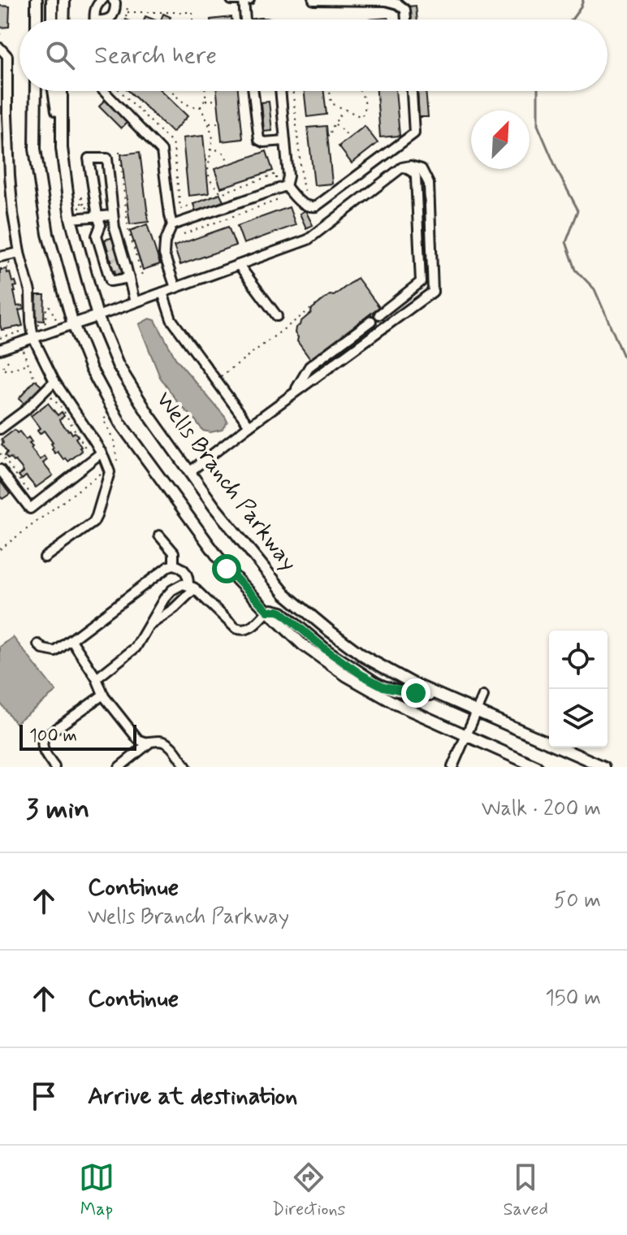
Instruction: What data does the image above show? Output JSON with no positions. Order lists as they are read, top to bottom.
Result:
{
  "streets": {
    "main road": ["Wells Branch Parkway"]
  },
  "scale_bar": "100 m",
  "north": "top right",
  "page": {
    "search": "Search here",
    "scale": "100 m",
    "heading": ["3 min", "Walk · 200 m"],
    "list": [
      ["Continue", "Wells Branch Parkway", "50 m"],
      ["Continue", "150 m"],
      "Arrive at destination"
    ],
    "nav": ["Map", "Directions", "Saved"]
  }
}
